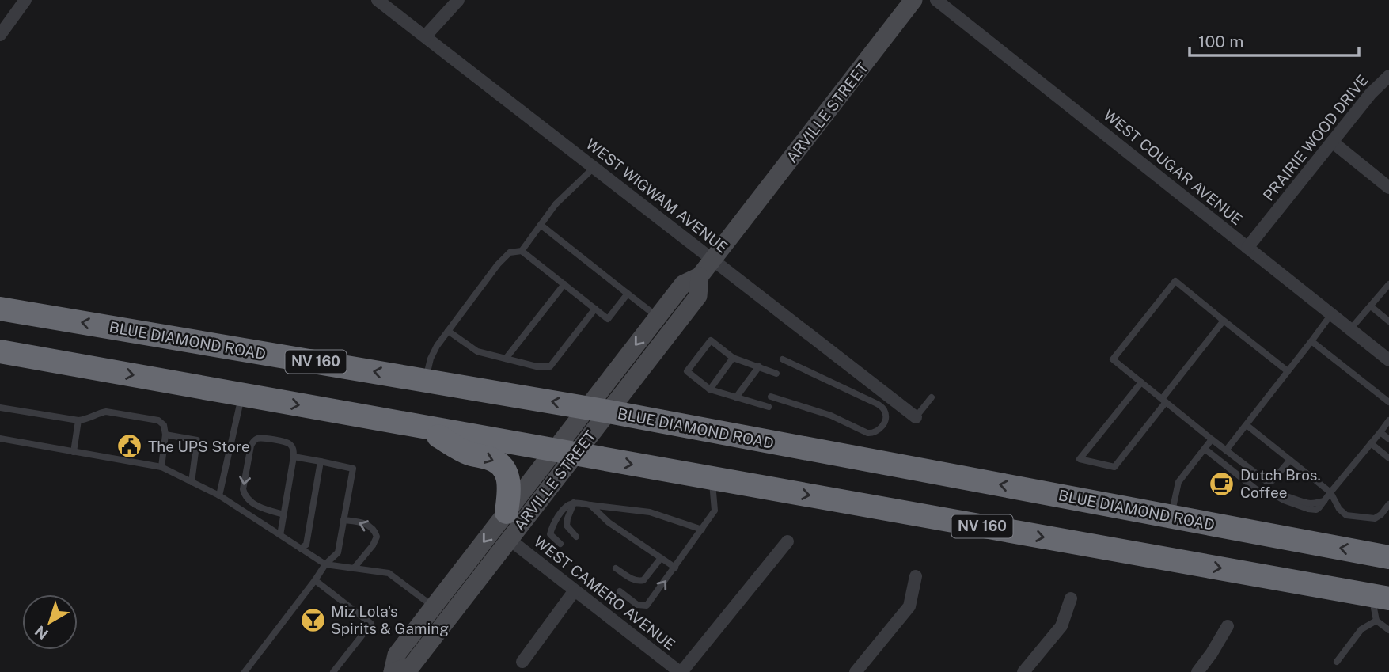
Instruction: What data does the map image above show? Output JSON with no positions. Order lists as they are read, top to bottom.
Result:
{
  "streets": {
    "highway": ["BLUE DIAMOND ROAD", "NV 160"],
    "street": [
      "ARVILLE STREET",
      "PRAIRIE WOOD DRIVE",
      "WEST COUGAR AVENUE",
      "WEST WIGWAM AVENUE",
      "WEST CAMERO AVENUE"
    ]
  },
  "crossings": [
    ["ARVILLE STREET", "WEST WIGWAM AVENUE"],
    ["ARVILLE STREET", "BLUE DIAMOND ROAD"],
    ["ARVILLE STREET", "NV 160"],
    ["ARVILLE STREET", "WEST CAMERO AVENUE"],
    ["PRAIRIE WOOD DRIVE", "WEST COUGAR AVENUE"]
  ],
  "places": {
    "public building": ["The UPS Store"],
    "cafe": ["Dutch Bros. Coffee"],
    "bar": ["Miz Lola's Spirits & Gaming"]
  },
  "scale_bar": "100 m",
  "north": "bottom left"
}
